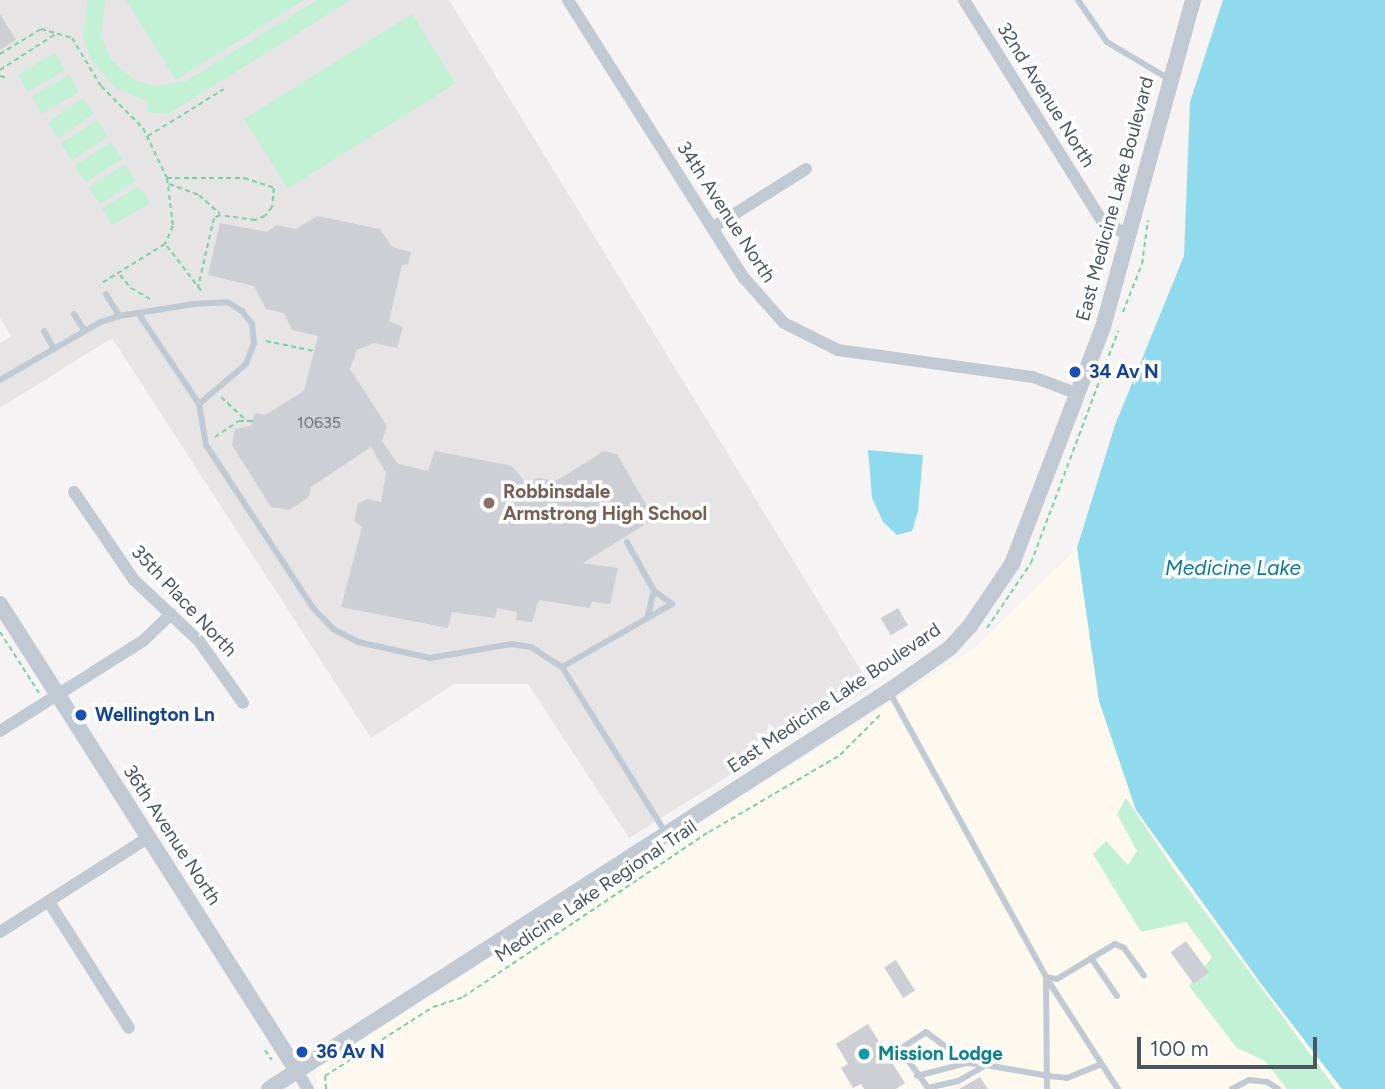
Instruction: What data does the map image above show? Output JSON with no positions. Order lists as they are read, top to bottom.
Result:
{
  "streets": {
    "street": [
      "32nd Avenue North",
      "East Medicine Lake Boulevard",
      "34th Avenue North",
      "35th Place North",
      "36th Avenue North"
    ],
    "path": ["Medicine Lake Regional Trail"]
  },
  "crossings": [
    ["32nd Avenue North", "East Medicine Lake Boulevard"],
    ["East Medicine Lake Boulevard", "34th Avenue North"],
    ["East Medicine Lake Boulevard", "36th Avenue North"]
  ],
  "water": ["Medicine Lake"],
  "places": [
    "34 Av N",
    "Robbinsdale Armstrong High School",
    "Wellington Ln",
    "36 Av N",
    "Mission Lodge"
  ],
  "house_numbers": ["10635"],
  "scale_bar": "100 m"
}
